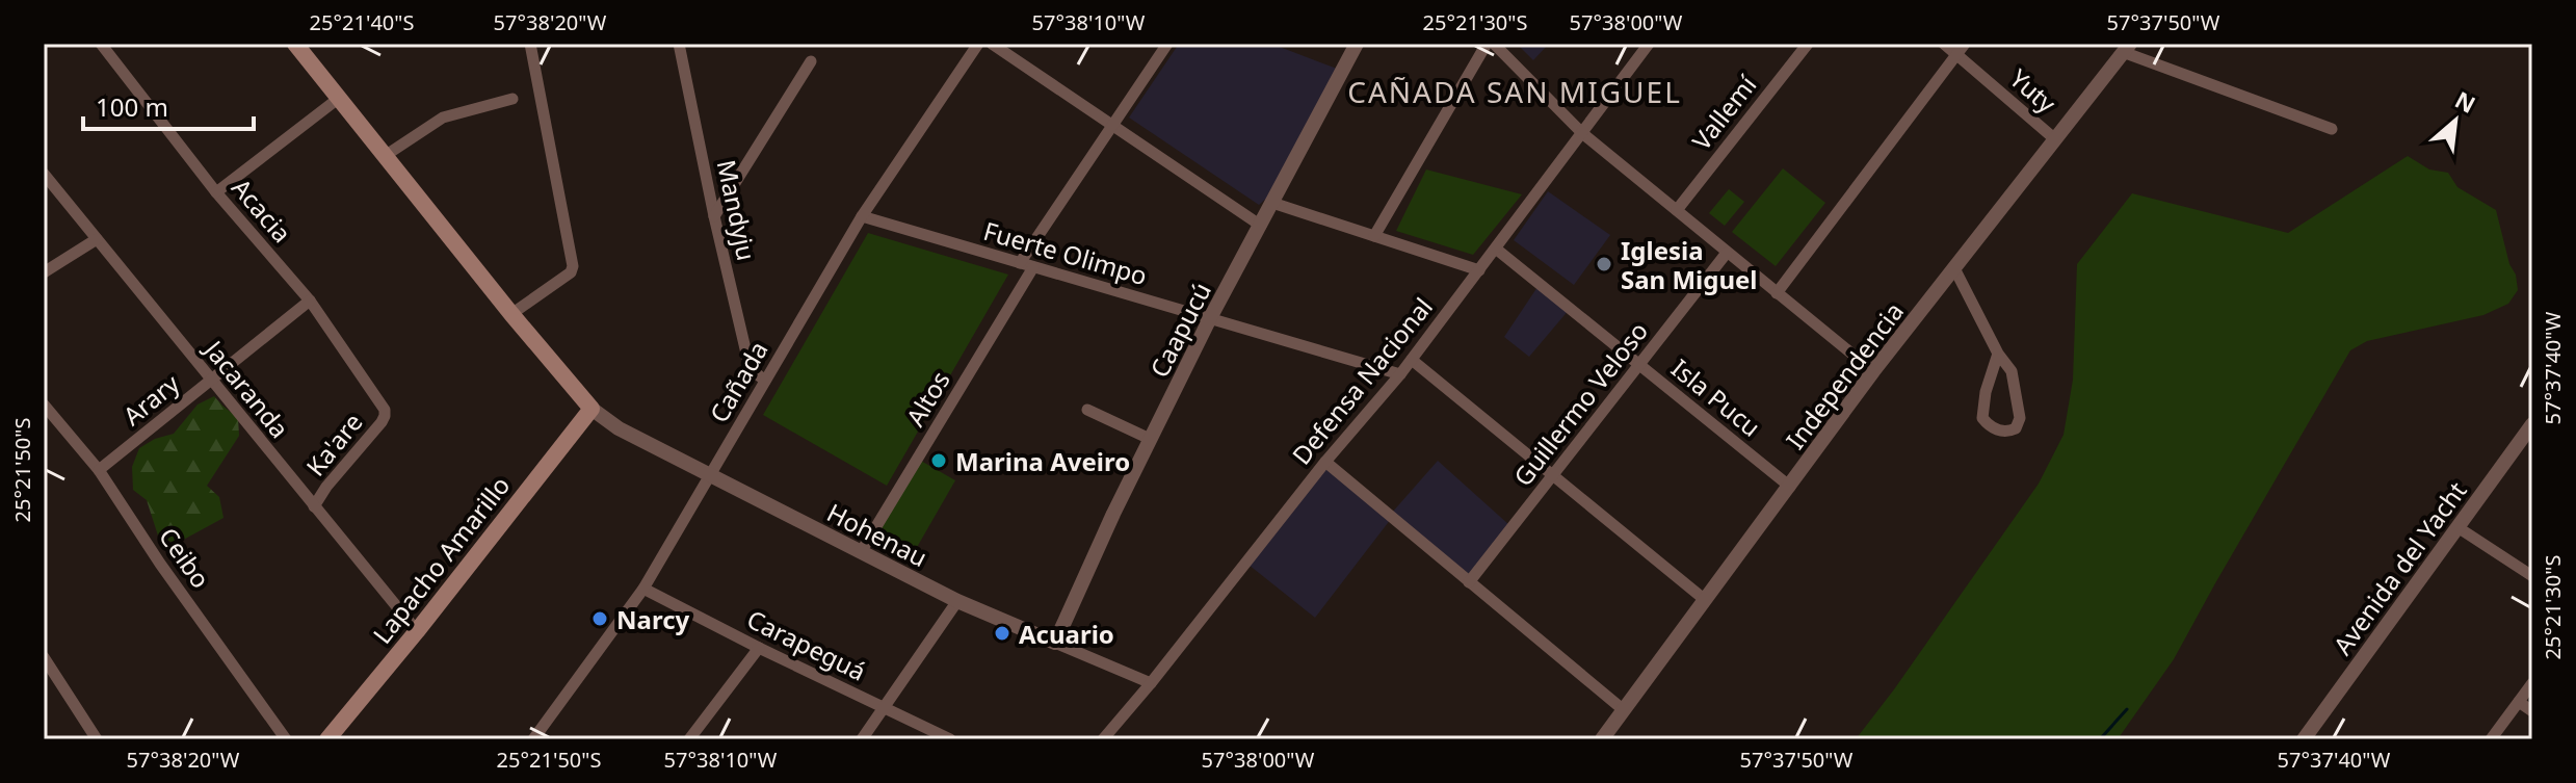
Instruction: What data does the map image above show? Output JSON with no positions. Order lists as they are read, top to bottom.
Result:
{
  "streets": {
    "main road": ["Lapacho Amarillo"],
    "street": [
      "Yuty",
      "Vallemí",
      "Acacia",
      "Mandyju",
      "Fuerte Olimpo",
      "Caapucú",
      "Independencia",
      "Defensa Nacional",
      "Cañada",
      "Jacaranda",
      "Isla Pucu",
      "Altos",
      "Arary",
      "Guillermo Veloso",
      "Ka'are",
      "Hohenau",
      "Ceibo",
      "Avenida del Yacht",
      "Carapeguá"
    ]
  },
  "crossings": [
    ["Yuty", "Independencia"],
    ["Acacia", "Arary"],
    ["Acacia", "Ka'are"],
    ["Mandyju", "Cañada"],
    ["Fuerte Olimpo", "Caapucú"],
    ["Fuerte Olimpo", "Defensa Nacional"],
    ["Fuerte Olimpo", "Cañada"],
    ["Fuerte Olimpo", "Altos"],
    ["Caapucú", "Hohenau"],
    ["Independencia", "Isla Pucu"],
    ["Defensa Nacional", "Isla Pucu"],
    ["Defensa Nacional", "Hohenau"],
    ["Cañada", "Hohenau"],
    ["Cañada", "Carapeguá"],
    ["Jacaranda", "Arary"],
    ["Jacaranda", "Ka'are"],
    ["Jacaranda", "Lapacho Amarillo"],
    ["Isla Pucu", "Guillermo Veloso"],
    ["Altos", "Hohenau"],
    ["Arary", "Ceibo"],
    ["Hohenau", "Lapacho Amarillo"]
  ],
  "districts": ["CAÑADA SAN MIGUEL"],
  "places": [
    "Iglesia San Miguel",
    "Marina Aveiro",
    "Narcy",
    "Acuario"
  ],
  "scale_bar": "100 m",
  "north": "top right",
  "coordinates": [
    "25°21'40\"S",
    "57°38'20\"W",
    "57°38'10\"W",
    "25°21'30\"S",
    "57°38'00\"W",
    "57°37'50\"W",
    "57°37'40\"W",
    "25°21'50\"S"
  ]
}
